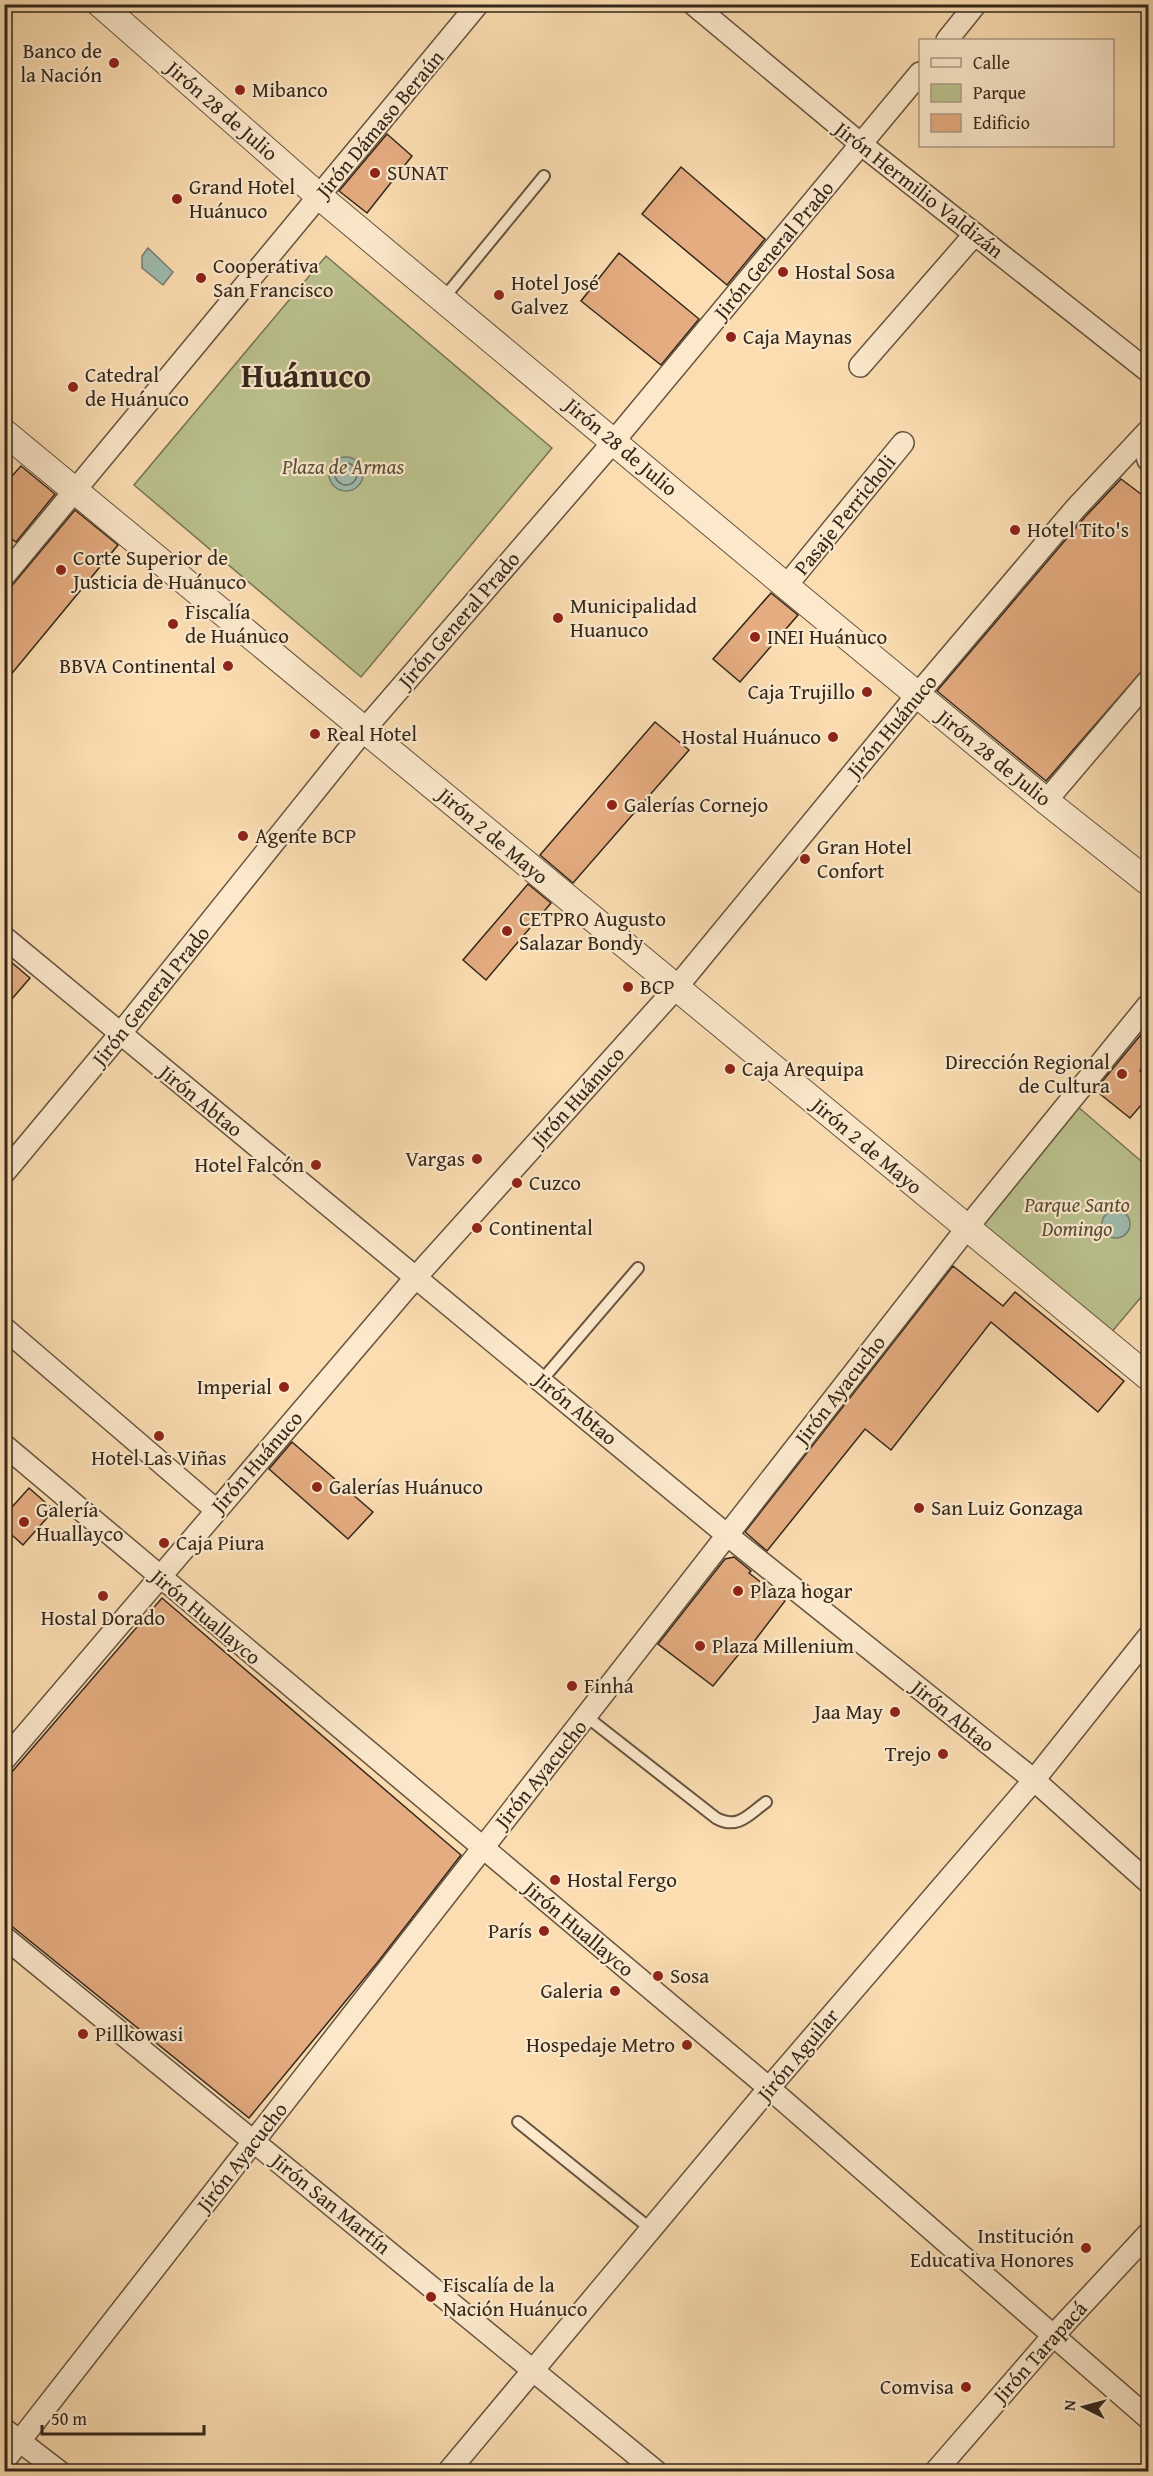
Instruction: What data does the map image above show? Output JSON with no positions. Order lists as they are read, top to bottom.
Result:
{
  "streets": {
    "street": [
      "Jirón 28 de Julio",
      "Jirón Dámaso Beraún",
      "Jirón Hermilio Valdizán",
      "Jirón General Prado",
      "Pasaje Perricholi",
      "Jirón Huánuco",
      "Jirón 2 de Mayo",
      "Jirón Abtao",
      "Jirón Ayacucho",
      "Jirón Huallayco",
      "Jirón Aguilar",
      "Jirón San Martín",
      "Jirón Tarapacá"
    ]
  },
  "crossings": [
    ["Jirón 28 de Julio", "Jirón Dámaso Beraún"],
    ["Jirón 28 de Julio", "Jirón General Prado"],
    ["Jirón 28 de Julio", "Pasaje Perricholi"],
    ["Jirón 28 de Julio", "Jirón Huánuco"],
    ["Jirón Dámaso Beraún", "Jirón 2 de Mayo"],
    ["Jirón Hermilio Valdizán", "Jirón General Prado"],
    ["Jirón General Prado", "Jirón 2 de Mayo"],
    ["Jirón General Prado", "Jirón Abtao"],
    ["Jirón Huánuco", "Jirón 2 de Mayo"],
    ["Jirón Huánuco", "Jirón Abtao"],
    ["Jirón Huánuco", "Jirón Huallayco"],
    ["Jirón 2 de Mayo", "Jirón Ayacucho"],
    ["Jirón Abtao", "Jirón Ayacucho"],
    ["Jirón Abtao", "Jirón Aguilar"],
    ["Jirón Ayacucho", "Jirón Huallayco"],
    ["Jirón Ayacucho", "Jirón San Martín"],
    ["Jirón Huallayco", "Jirón Aguilar"],
    ["Jirón Huallayco", "Jirón Tarapacá"],
    ["Jirón Aguilar", "Jirón San Martín"]
  ],
  "districts": ["Huánuco"],
  "parks": ["Plaza de Armas", "Parque Santo Domingo"],
  "places": [
    "Banco de la Nación",
    "Mibanco",
    "SUNAT",
    "Grand Hotel Huánuco",
    "Hostal Sosa",
    "Cooperativa San Francisco",
    "Hotel José Galvez",
    "Caja Maynas",
    "Catedral de Huánuco",
    "Hotel Tito's",
    "Corte Superior de Justicia de Huánuco",
    "Municipalidad Huanuco",
    "Fiscalía de Huánuco",
    "INEI Huánuco",
    "BBVA Continental",
    "Caja Trujillo",
    "Real Hotel",
    "Hostal Huánuco",
    "Galerías Cornejo",
    "Agente BCP",
    "Gran Hotel Confort",
    "CETPRO Augusto Salazar Bondy",
    "BCP",
    "Caja Arequipa",
    "Dirección Regional de Cultura",
    "Vargas",
    "Hotel Falcón",
    "Cuzco",
    "Continental",
    "Imperial",
    "Hotel Las Viñas",
    "Galerías Huánuco",
    "San Luiz Gonzaga",
    "Galería Huallayco",
    "Caja Piura",
    "Plaza hogar",
    "Hostal Dorado",
    "Plaza Millenium",
    "Finha",
    "Jaa May",
    "Trejo",
    "Hostal Fergo",
    "París",
    "Sosa",
    "Galeria",
    "Pillkowasi",
    "Hospedaje Metro",
    "Institución Educativa Honores",
    "Fiscalía de la Nación Huánuco",
    "Comvisa"
  ],
  "legend": ["Calle", "Parque", "Edificio"],
  "scale_bar": "50 m",
  "north": "left"
}
